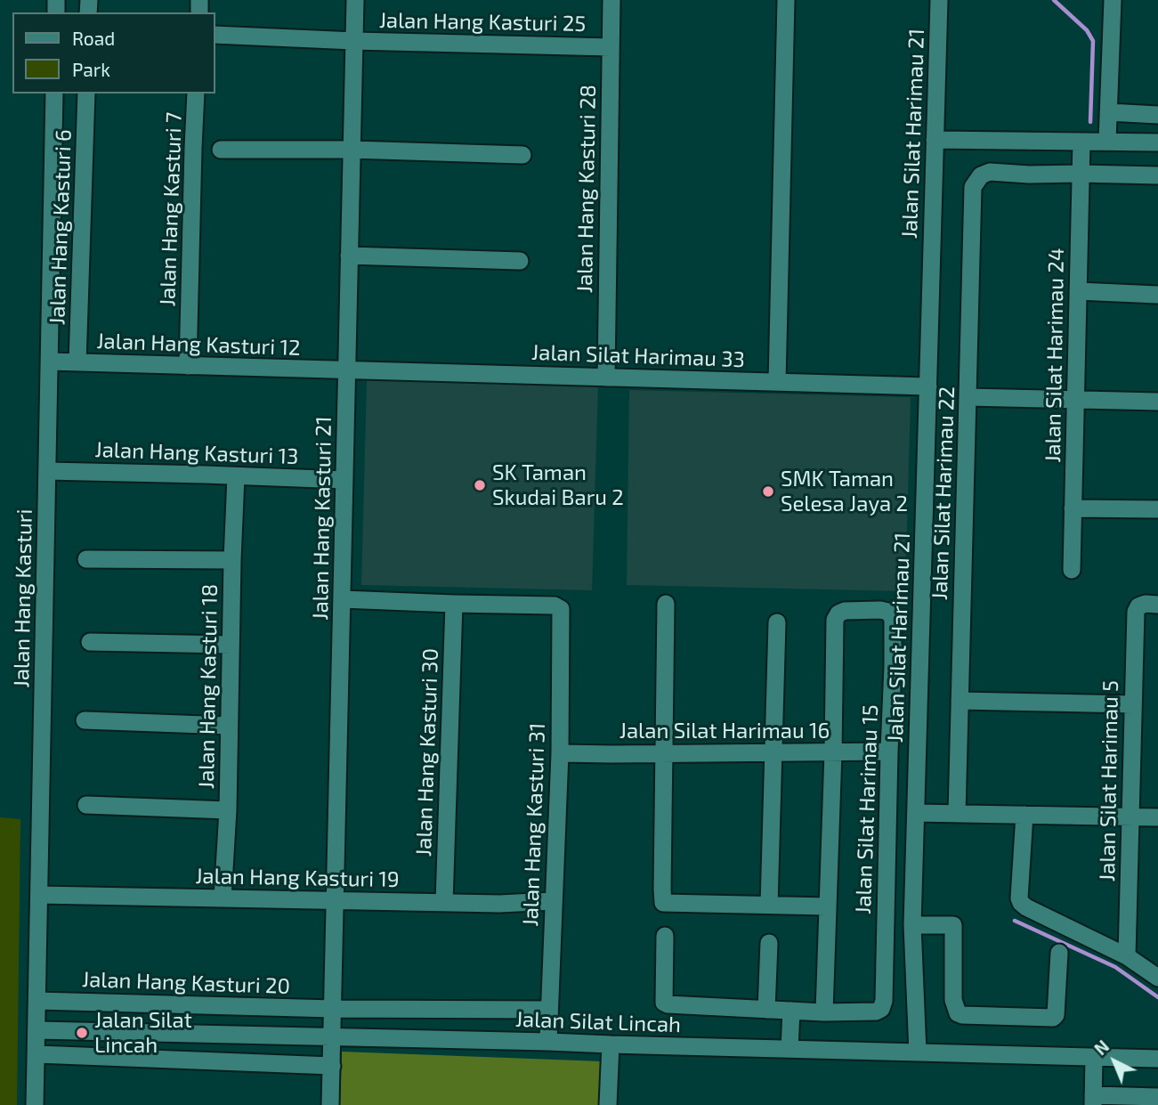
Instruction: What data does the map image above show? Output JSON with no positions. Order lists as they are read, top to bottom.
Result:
{
  "streets": {
    "street": [
      "Jalan Hang Kasturi 25",
      "Jalan Silat Harimau 21",
      "Jalan Hang Kasturi 28",
      "Jalan Hang Kasturi 7",
      "Jalan Hang Kasturi 6",
      "Jalan Hang Kasturi 12",
      "Jalan Silat Harimau 24",
      "Jalan Silat Harimau 33",
      "Jalan Hang Kasturi 13",
      "Jalan Silat Harimau 22",
      "Jalan Hang Kasturi 21",
      "Jalan Hang Kasturi",
      "Jalan Hang Kasturi 18",
      "Jalan Silat Harimau 16",
      "Jalan Hang Kasturi 30",
      "Jalan Silat Harimau 5",
      "Jalan Silat Harimau 15",
      "Jalan Hang Kasturi 31",
      "Jalan Hang Kasturi 19",
      "Jalan Hang Kasturi 20",
      "Jalan Silat Lincah"
    ]
  },
  "crossings": [
    ["Jalan Hang Kasturi 25", "Jalan Hang Kasturi 28"],
    ["Jalan Hang Kasturi 25", "Jalan Hang Kasturi 21"],
    ["Jalan Silat Harimau 21", "Jalan Silat Harimau 33"],
    ["Jalan Silat Harimau 21", "Jalan Silat Lincah"],
    ["Jalan Hang Kasturi 28", "Jalan Silat Harimau 33"],
    ["Jalan Hang Kasturi 7", "Jalan Hang Kasturi 12"],
    ["Jalan Hang Kasturi 6", "Jalan Hang Kasturi 12"],
    ["Jalan Hang Kasturi 12", "Jalan Silat Harimau 33"],
    ["Jalan Hang Kasturi 12", "Jalan Hang Kasturi 21"],
    ["Jalan Hang Kasturi 12", "Jalan Hang Kasturi"],
    ["Jalan Silat Harimau 24", "Jalan Silat Harimau 22"],
    ["Jalan Silat Harimau 33", "Jalan Hang Kasturi 21"],
    ["Jalan Hang Kasturi 13", "Jalan Hang Kasturi 21"],
    ["Jalan Hang Kasturi 13", "Jalan Hang Kasturi"],
    ["Jalan Hang Kasturi 13", "Jalan Hang Kasturi 18"],
    ["Jalan Hang Kasturi 21", "Jalan Hang Kasturi 19"],
    ["Jalan Hang Kasturi 21", "Jalan Hang Kasturi 20"],
    ["Jalan Hang Kasturi 21", "Jalan Silat Lincah"],
    ["Jalan Hang Kasturi", "Jalan Hang Kasturi 19"],
    ["Jalan Hang Kasturi", "Jalan Hang Kasturi 20"],
    ["Jalan Hang Kasturi", "Jalan Silat Lincah"],
    ["Jalan Hang Kasturi 18", "Jalan Hang Kasturi 19"],
    ["Jalan Silat Harimau 16", "Jalan Silat Harimau 15"],
    ["Jalan Silat Harimau 16", "Jalan Hang Kasturi 31"],
    ["Jalan Hang Kasturi 30", "Jalan Hang Kasturi 31"],
    ["Jalan Hang Kasturi 30", "Jalan Hang Kasturi 19"],
    ["Jalan Hang Kasturi 31", "Jalan Hang Kasturi 19"],
    ["Jalan Hang Kasturi 31", "Jalan Hang Kasturi 20"],
    ["Jalan Hang Kasturi 31", "Jalan Silat Lincah"]
  ],
  "places": ["SK Taman Skudai Baru 2", "SMK Taman Selesa Jaya 2", "Jalan Silat Lincah"],
  "legend": ["Road", "Park"],
  "north": "top left"
}
